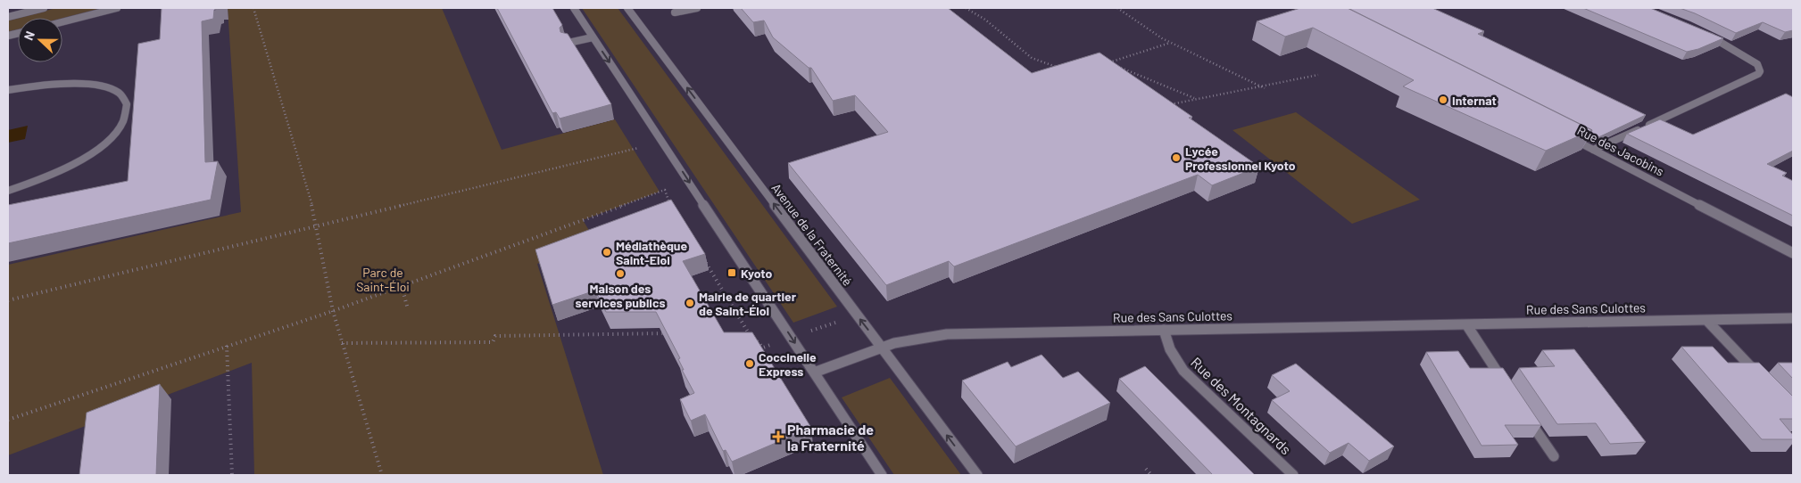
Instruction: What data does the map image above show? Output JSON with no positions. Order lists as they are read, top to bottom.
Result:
{
  "streets": {
    "street": [
      "Rue des Jacobins",
      "Avenue de la Fraternité",
      "Rue des Sans Culottes",
      "Rue des Montagnards"
    ]
  },
  "crossings": [
    ["Avenue de la Fraternité", "Rue des Sans Culottes"],
    ["Rue des Sans Culottes", "Rue des Montagnards"]
  ],
  "parks": ["Parc de Saint-Éloi"],
  "places": {
    "other": [
      "Internat",
      "Lycée Professionnel Kyoto",
      "Médiathèque Saint-Eloi",
      "Maison des services publics",
      "Mairie de quartier de Saint-Éloi",
      "Coccinelle Express"
    ],
    "transit": ["Kyoto"],
    "health": ["Pharmacie de la Fraternité"]
  },
  "north": "left"
}
